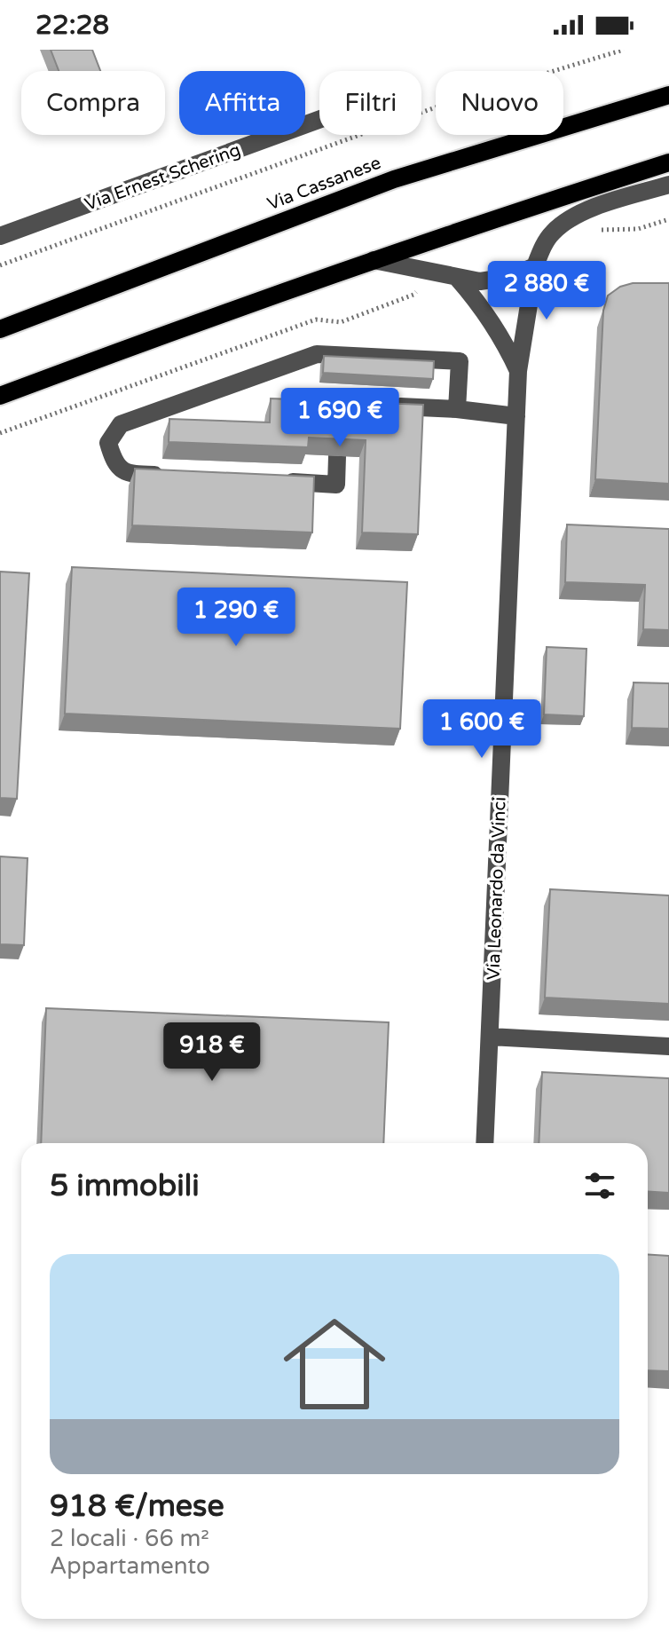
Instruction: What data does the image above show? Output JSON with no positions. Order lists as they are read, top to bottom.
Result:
{
  "streets": {
    "main road": ["Via Cassanese"],
    "street": ["Via Ernest Schering", "Via Leonardo da Vinci"]
  },
  "page": {
    "status": "22:28",
    "chip": [
      "Compra",
      "Affitta",
      "Filtri",
      "Nuovo"
    ],
    "price": [
      "2 880 €",
      "1 690 €",
      "1 290 €",
      "1 600 €",
      "918 €"
    ],
    "heading": "5 immobili",
    "list": [
      {
        "name": "918 €/mese",
        "note": "2 locali · 66 m² · Appartamento"
      }
    ]
  }
}
